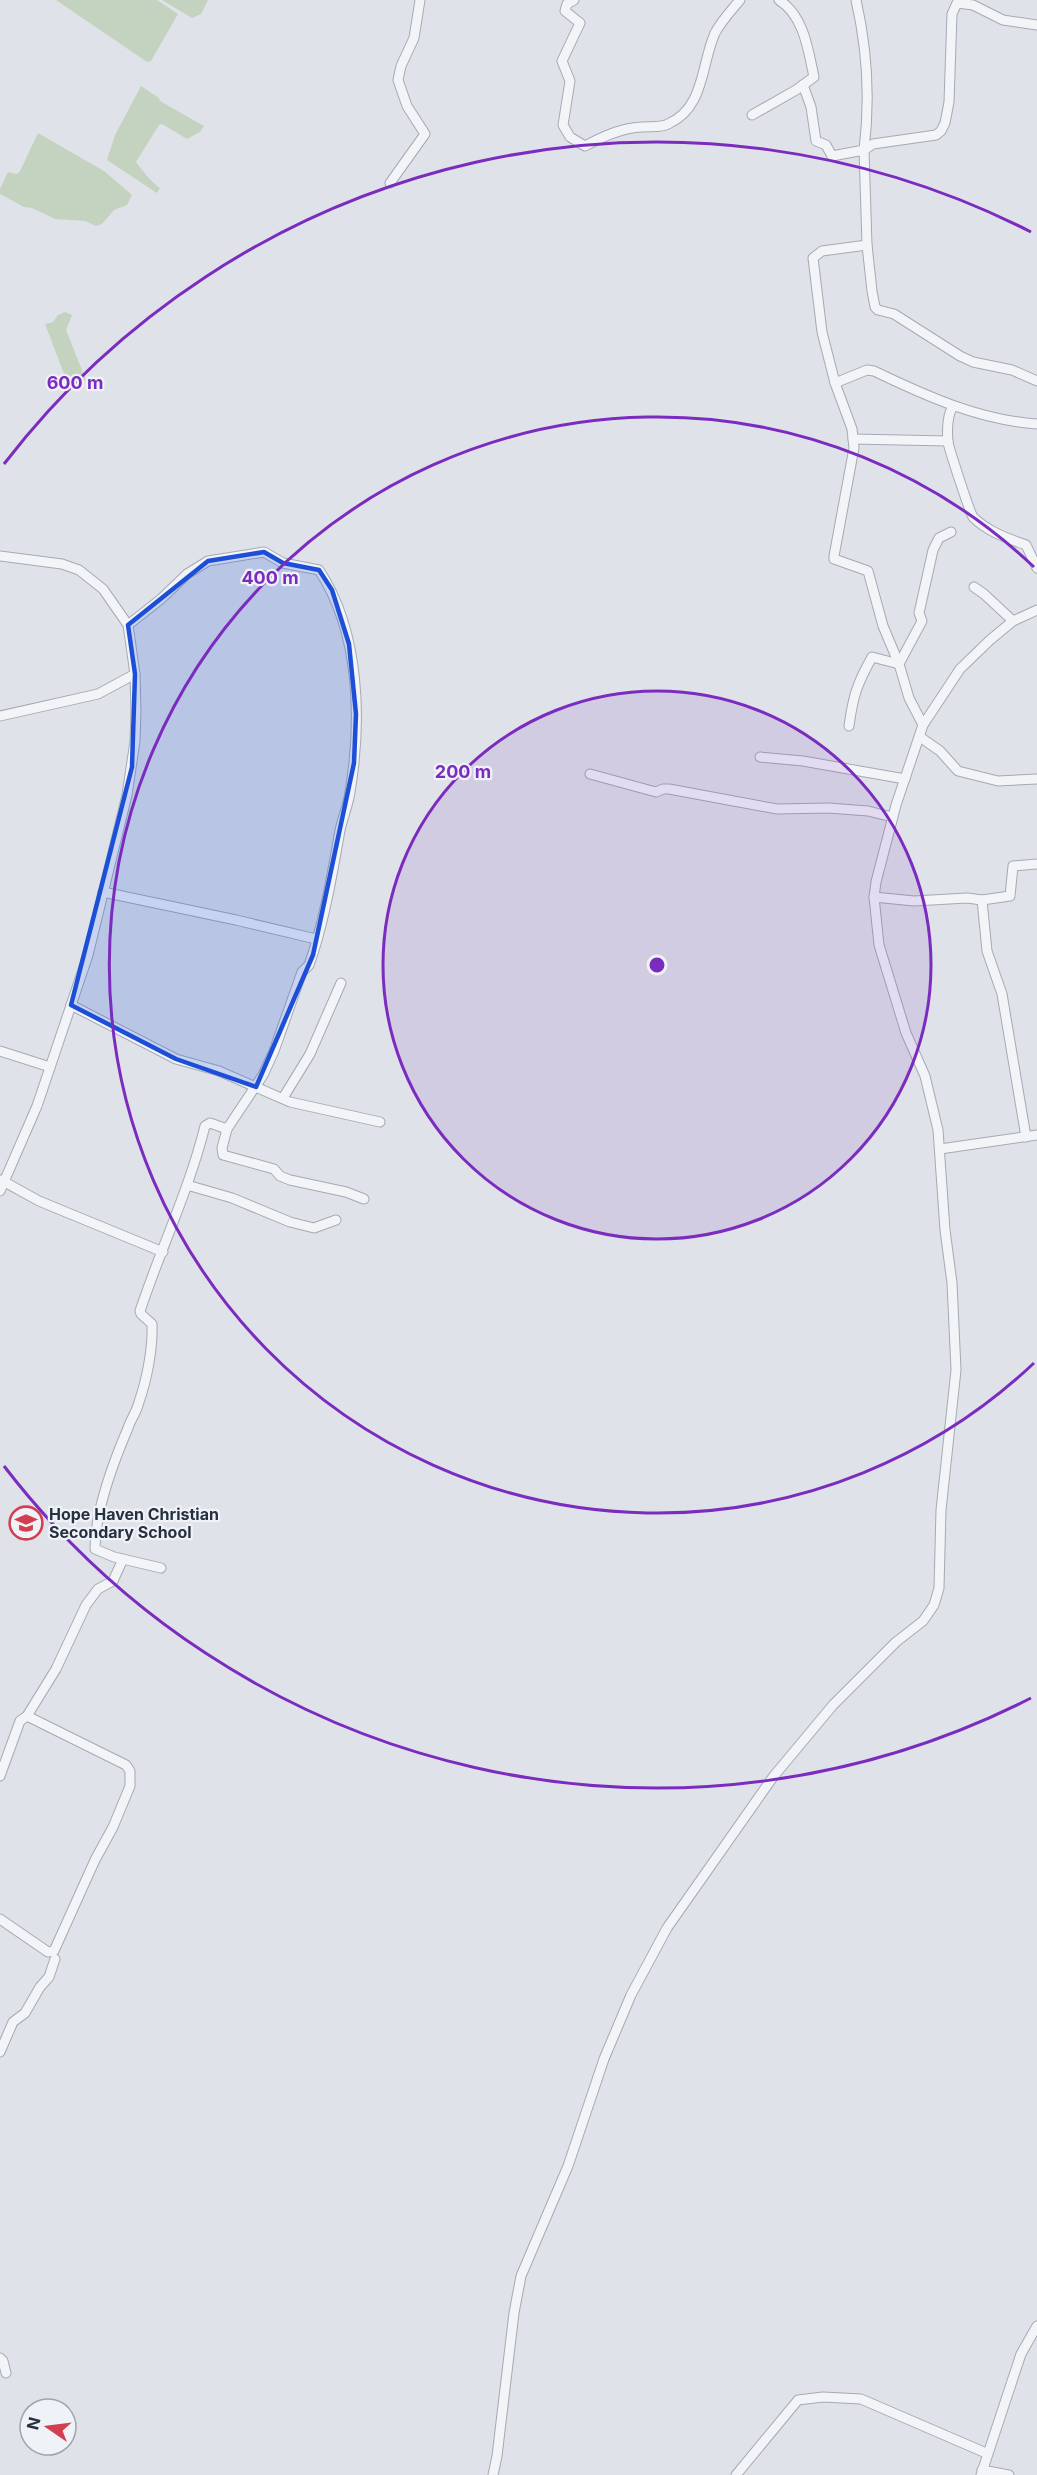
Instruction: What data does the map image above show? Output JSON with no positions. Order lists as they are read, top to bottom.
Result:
{
  "places": {
    "school or university": ["Hope Haven Christian Secondary School"]
  },
  "north": "left",
  "rings": ["600 m", "400 m", "200 m"]
}
